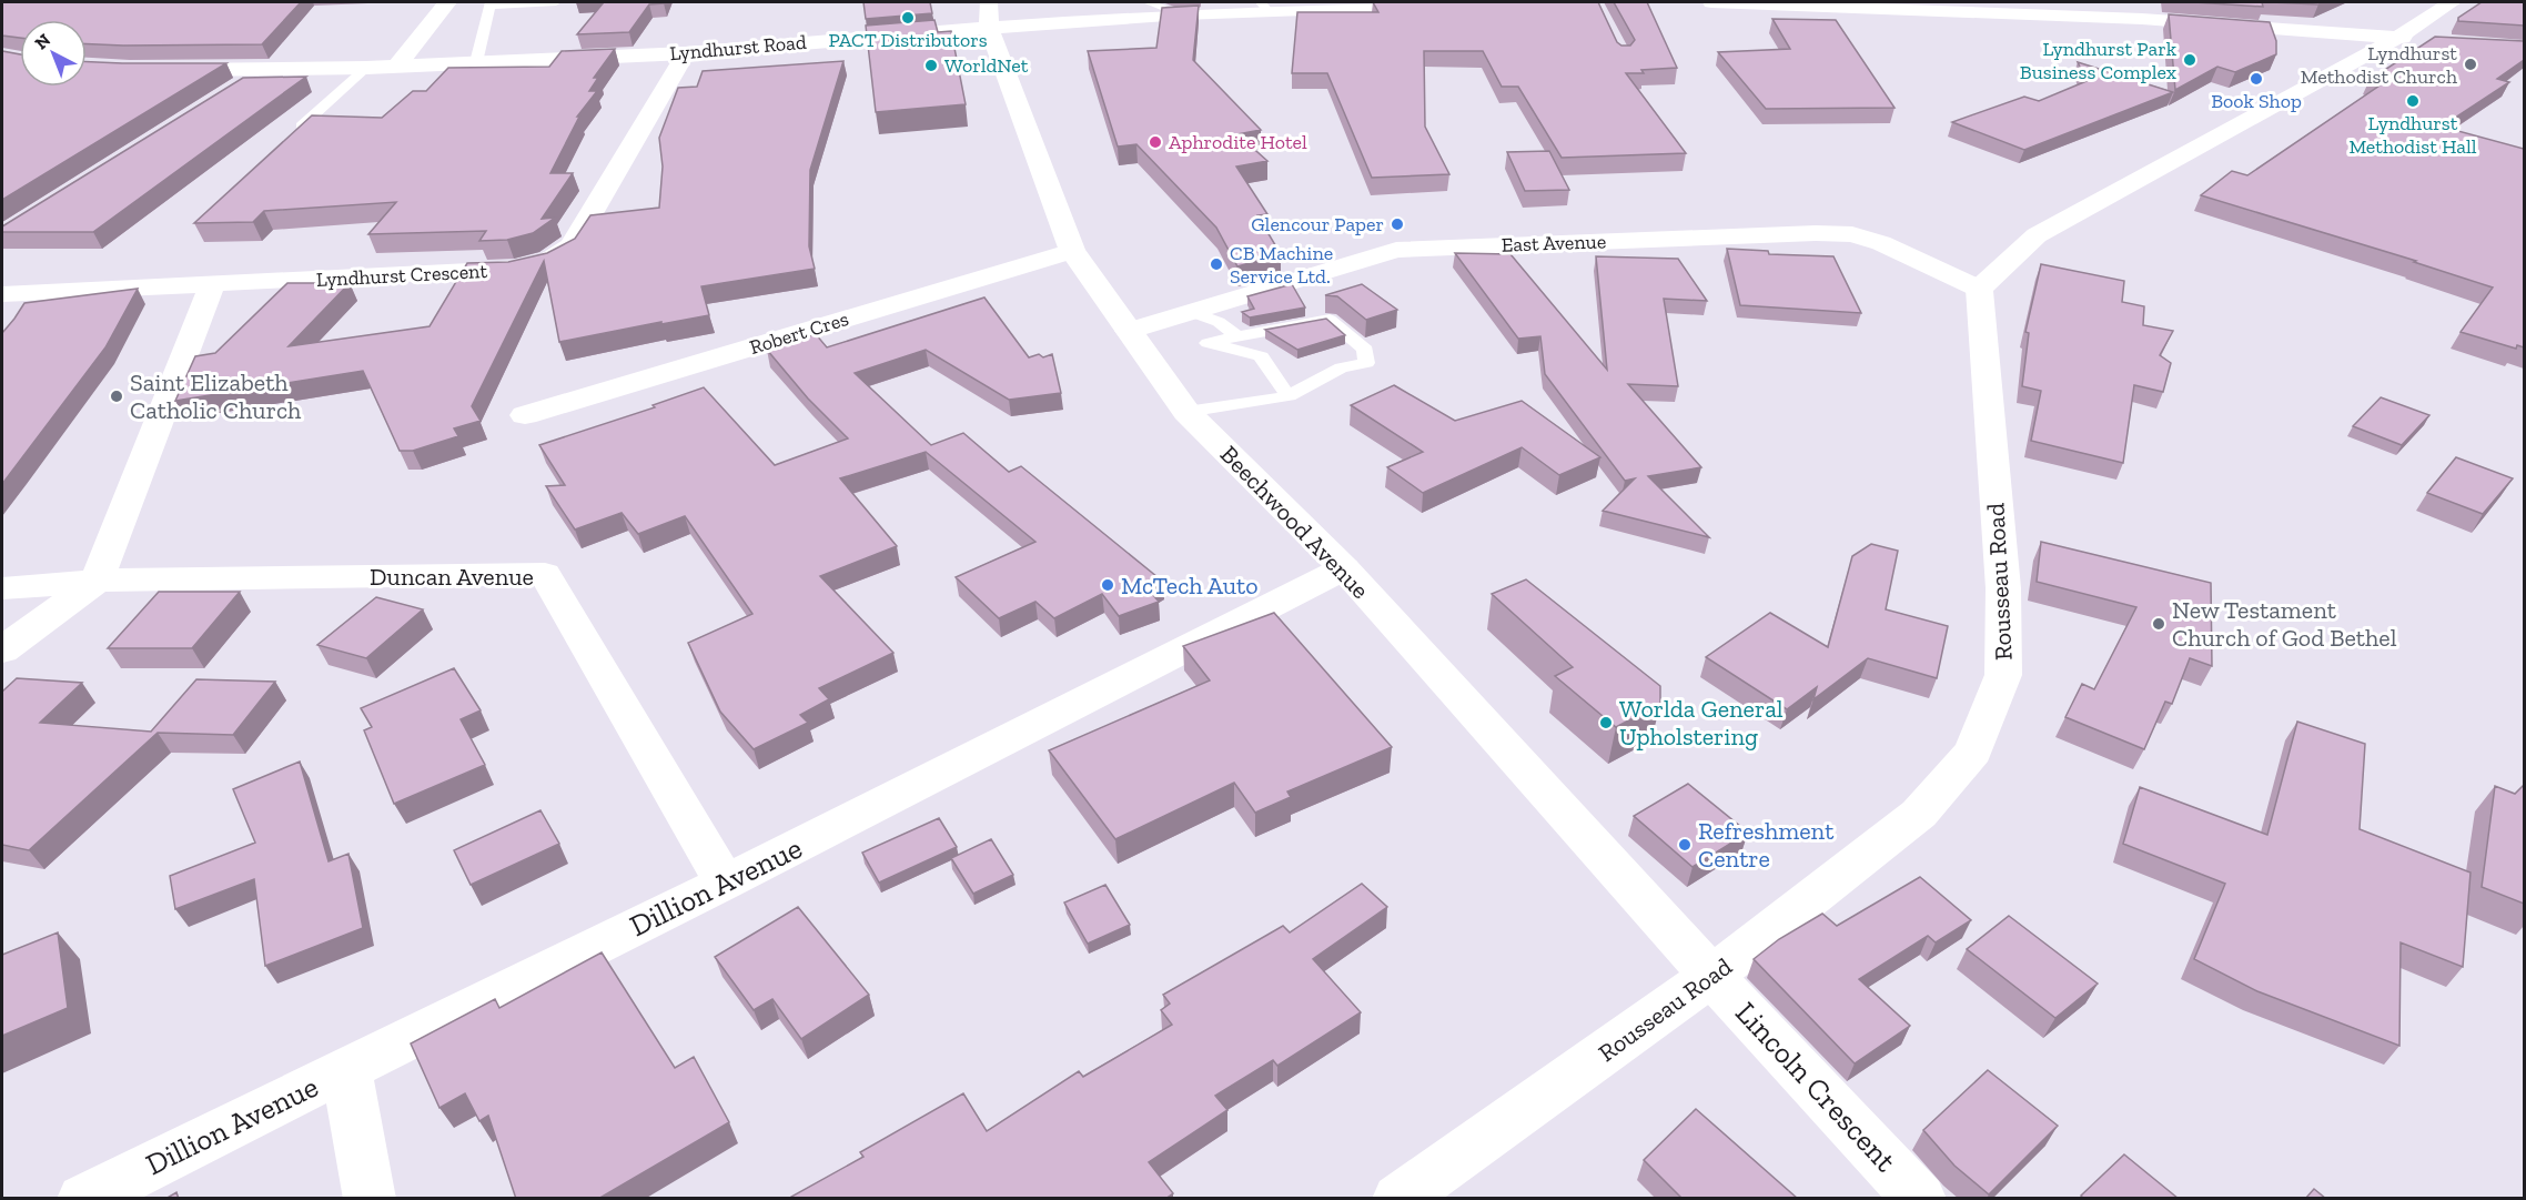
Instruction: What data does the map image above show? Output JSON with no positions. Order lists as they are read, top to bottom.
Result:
{
  "streets": {
    "street": [
      "Lyndhurst Road",
      "East Avenue",
      "Lyndhurst Crescent",
      "Robert Cres",
      "Beechwood Avenue",
      "Duncan Avenue",
      "Rousseau Road",
      "Dillion Avenue",
      "Lincoln Crescent"
    ]
  },
  "crossings": [
    ["Lyndhurst Road", "Lyndhurst Crescent"],
    ["Lyndhurst Road", "Beechwood Avenue"],
    ["East Avenue", "Beechwood Avenue"],
    ["East Avenue", "Rousseau Road"],
    ["Robert Cres", "Beechwood Avenue"],
    ["Beechwood Avenue", "Rousseau Road"],
    ["Beechwood Avenue", "Dillion Avenue"],
    ["Beechwood Avenue", "Lincoln Crescent"],
    ["Duncan Avenue", "Dillion Avenue"],
    ["Rousseau Road", "Lincoln Crescent"]
  ],
  "places": [
    "PACT Distributors",
    "Lyndhurst Park Business Complex",
    "Lyndhurst Methodist Church",
    "WorldNet",
    "Book Shop",
    "Lyndhurst Methodist Hall",
    "Aphrodite Hotel",
    "Glencour Paper",
    "CB Machine Service Ltd.",
    "Saint Elizabeth Catholic Church",
    "McTech Auto",
    "New Testament Church of God Bethel",
    "Worlda General Upholstering",
    "Refreshment Centre"
  ],
  "north": "top left"
}
